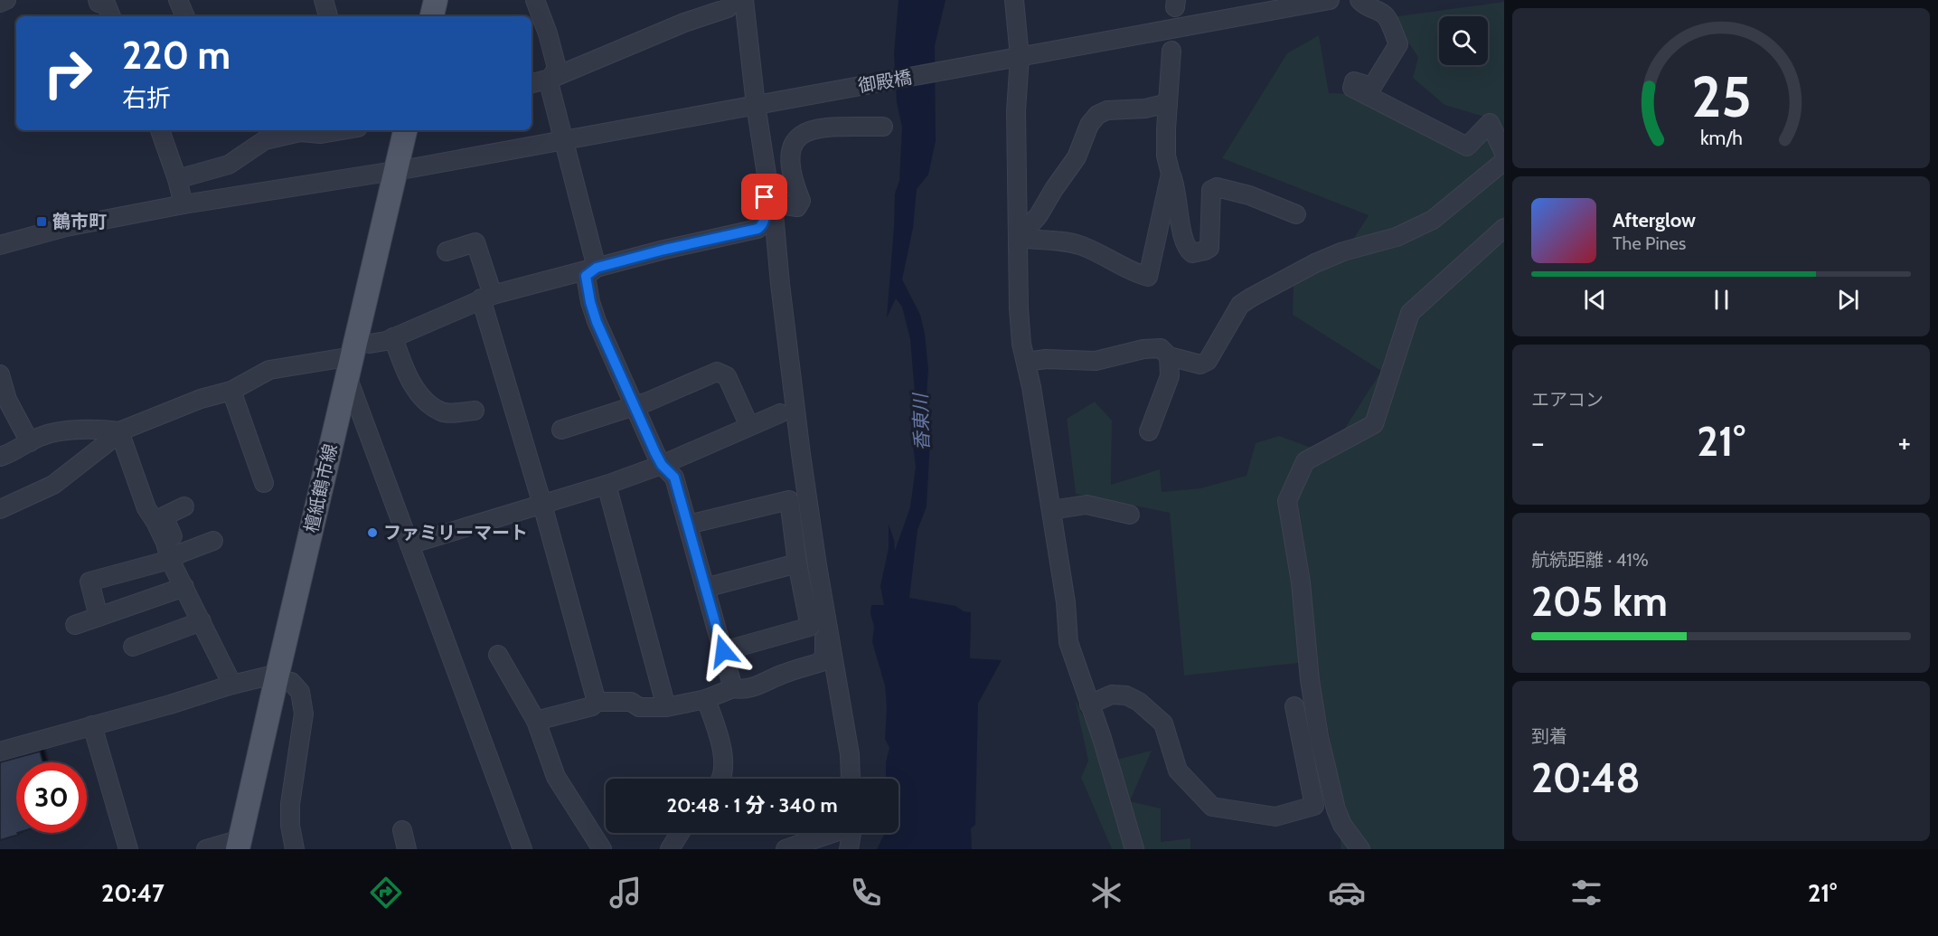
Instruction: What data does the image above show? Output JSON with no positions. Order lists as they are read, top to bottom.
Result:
{
  "streets": {
    "main road": ["檀紙鶴市線"],
    "street": ["御殿橋"]
  },
  "crossings": [
    ["御殿橋", "檀紙鶴市線"]
  ],
  "water": ["香東川"],
  "places": {
    "transit": ["鶴市町"],
    "other": ["ファミリーマート"]
  },
  "page": {
    "turn": ["220 m", "右折"],
    "song": ["Afterglow", "The Pines"],
    "tile": [
      "エアコン",
      ["航続距離 · 41%", "205 km"],
      ["到着", "20:48"]
    ],
    "heat": ["−", "21°", "+"],
    "limit": "30",
    "trip": "20:48 · 1 分 · 340 m",
    "tabs": ["20:47", "21°"],
    "gauge": ["25", "km/h"]
  }
}
